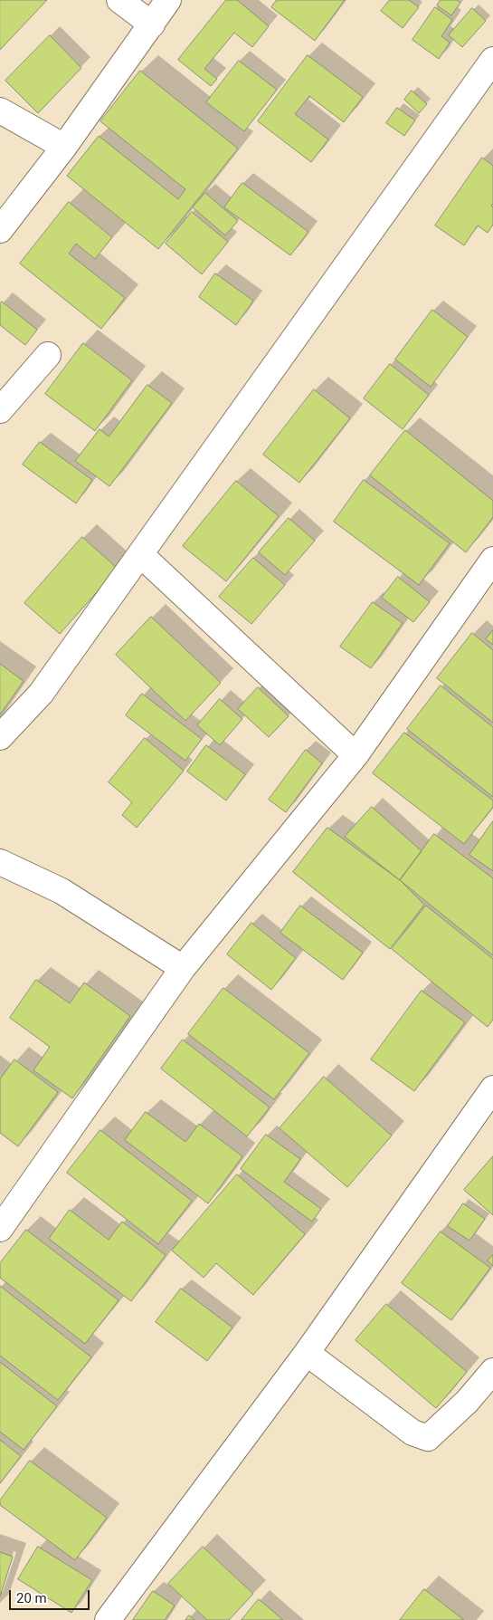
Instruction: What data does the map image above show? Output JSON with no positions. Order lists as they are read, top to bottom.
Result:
{
  "scale_bar": "20 m"
}
